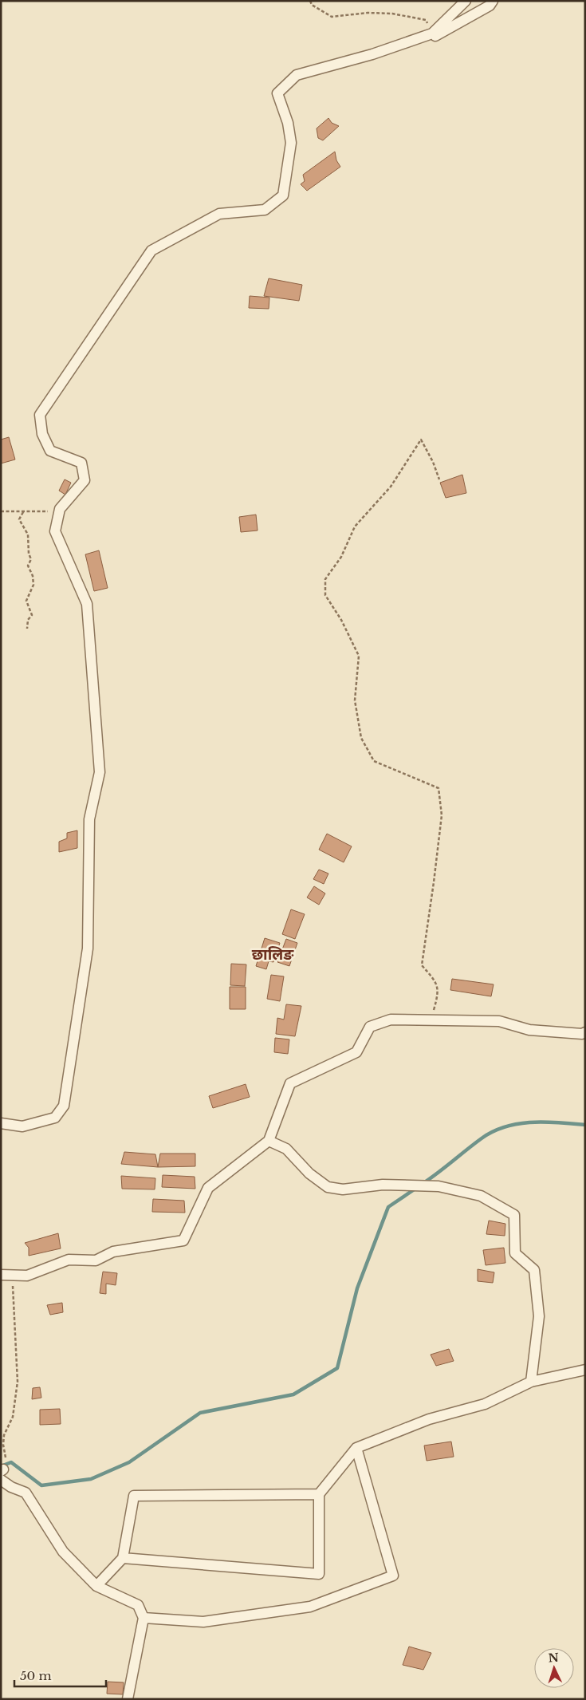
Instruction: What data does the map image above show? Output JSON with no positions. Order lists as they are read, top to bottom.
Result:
{
  "districts": ["छालिङ"],
  "scale_bar": "50 m",
  "north": "top"
}
